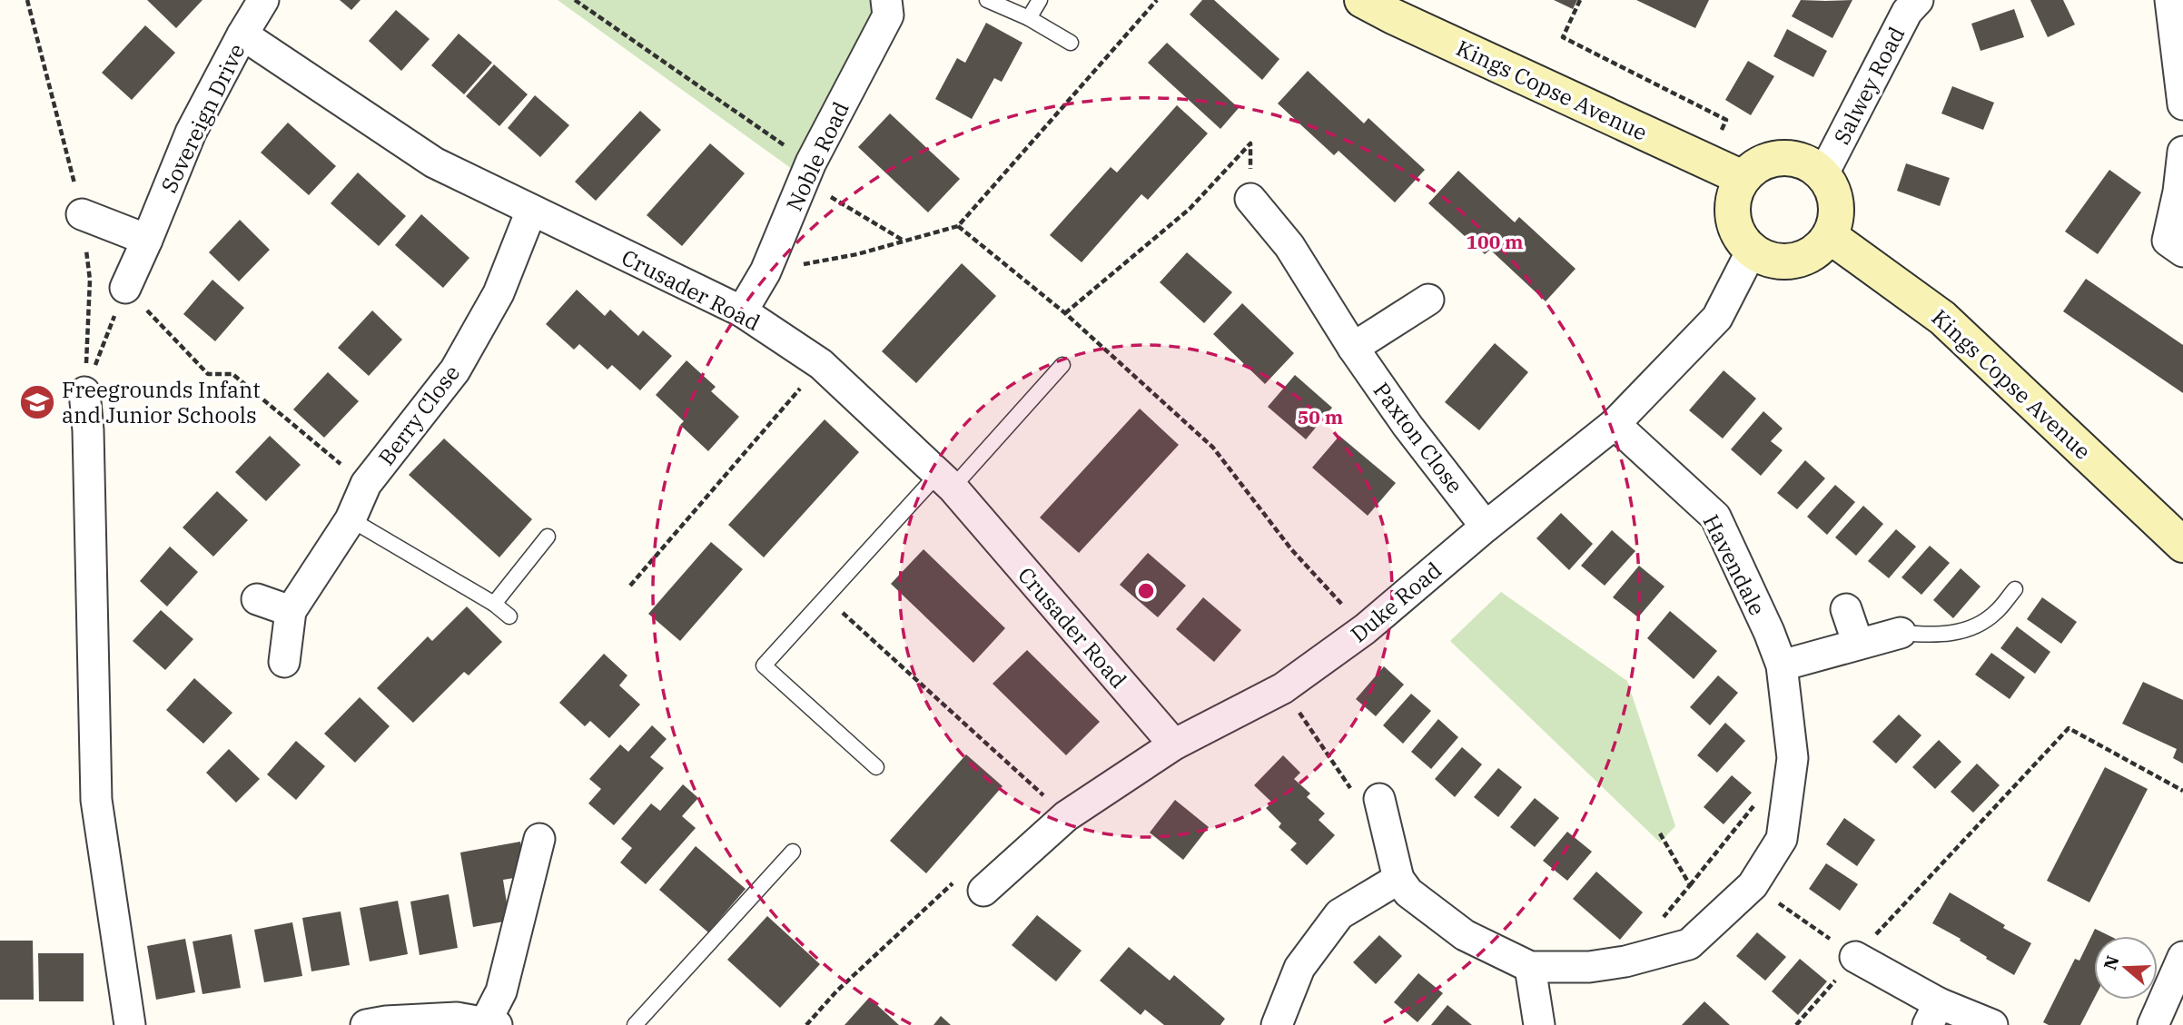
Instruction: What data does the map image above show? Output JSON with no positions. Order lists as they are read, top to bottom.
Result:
{
  "streets": {
    "street": [
      "Salwey Road",
      "Kings Copse Avenue",
      "Sovereign Drive",
      "Noble Road",
      "Crusader Road",
      "Berry Close",
      "Paxton Close",
      "Havendale",
      "Duke Road"
    ]
  },
  "crossings": [
    ["Salwey Road", "Kings Copse Avenue"],
    ["Salwey Road", "Duke Road"],
    ["Kings Copse Avenue", "Duke Road"],
    ["Sovereign Drive", "Crusader Road"],
    ["Noble Road", "Crusader Road"],
    ["Crusader Road", "Berry Close"],
    ["Crusader Road", "Duke Road"],
    ["Paxton Close", "Duke Road"],
    ["Havendale", "Duke Road"]
  ],
  "places": {
    "school or university": ["Freegrounds Infant and Junior Schools"]
  },
  "north": "left",
  "rings": ["100 m", "50 m"]
}
